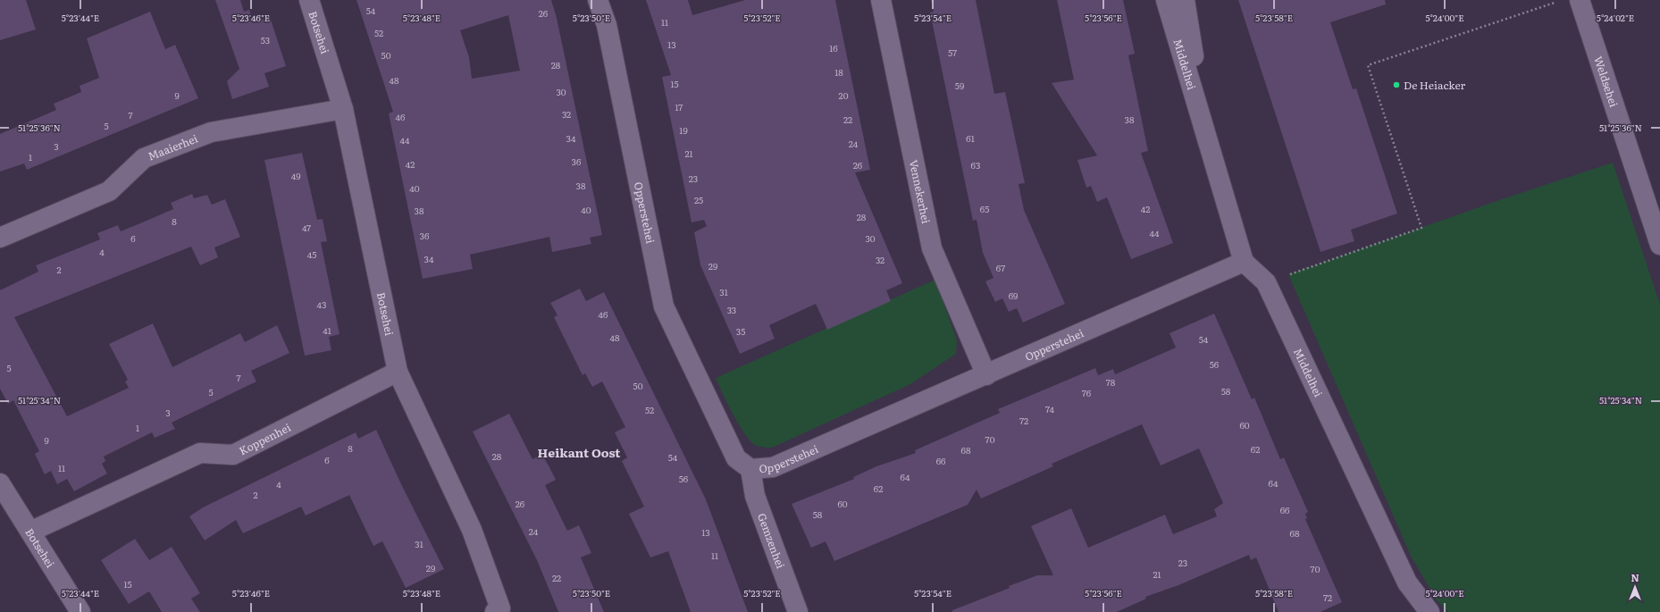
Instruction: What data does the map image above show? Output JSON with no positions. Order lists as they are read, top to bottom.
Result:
{
  "streets": {
    "street": [
      "Botsehei",
      "Middelhei",
      "Weldsehei",
      "Maaierhei",
      "Vennekerhei",
      "Opperstehei",
      "Koppenhei",
      "Gemzenhei"
    ]
  },
  "crossings": [
    ["Botsehei", "Maaierhei"],
    ["Botsehei", "Koppenhei"],
    ["Middelhei", "Opperstehei"],
    ["Vennekerhei", "Opperstehei"],
    ["Opperstehei", "Gemzenhei"]
  ],
  "districts": ["Heikant Oost"],
  "places": ["De Heiacker"],
  "house_numbers": [
    "54",
    "26",
    "11",
    "52",
    "53",
    "13",
    "16",
    "57",
    "50",
    "28",
    "18",
    "48",
    "15",
    "59",
    "30",
    "9",
    "20",
    "17",
    "32",
    "7",
    "46",
    "22",
    "38",
    "5",
    "19",
    "34",
    "61",
    "44",
    "24",
    "3",
    "21",
    "1",
    "36",
    "42",
    "26",
    "63",
    "49",
    "23",
    "38",
    "40",
    "25",
    "65",
    "42",
    "40",
    "38",
    "28",
    "8",
    "47",
    "44",
    "36",
    "6",
    "30",
    "4",
    "45",
    "34",
    "32",
    "29",
    "67",
    "2",
    "31",
    "69",
    "43",
    "33",
    "46",
    "41",
    "35",
    "48",
    "54",
    "56",
    "5",
    "7",
    "78",
    "50",
    "58",
    "5",
    "76",
    "74",
    "52",
    "3",
    "72",
    "60",
    "1",
    "70",
    "9",
    "8",
    "62",
    "68",
    "28",
    "54",
    "6",
    "66",
    "11",
    "64",
    "56",
    "64",
    "4",
    "62",
    "2",
    "26",
    "60",
    "66",
    "58",
    "24",
    "13",
    "68",
    "31",
    "11",
    "23",
    "29",
    "70",
    "21",
    "22",
    "15",
    "72"
  ],
  "north": "top",
  "coordinates": [
    "5°23'44\"E",
    "5°23'46\"E",
    "5°23'48\"E",
    "5°23'50\"E",
    "5°23'52\"E",
    "5°23'54\"E",
    "5°23'56\"E",
    "5°23'58\"E",
    "5°24'00\"E",
    "5°24'02\"E",
    "51°25'36\"N",
    "51°25'34\"N"
  ]
}
